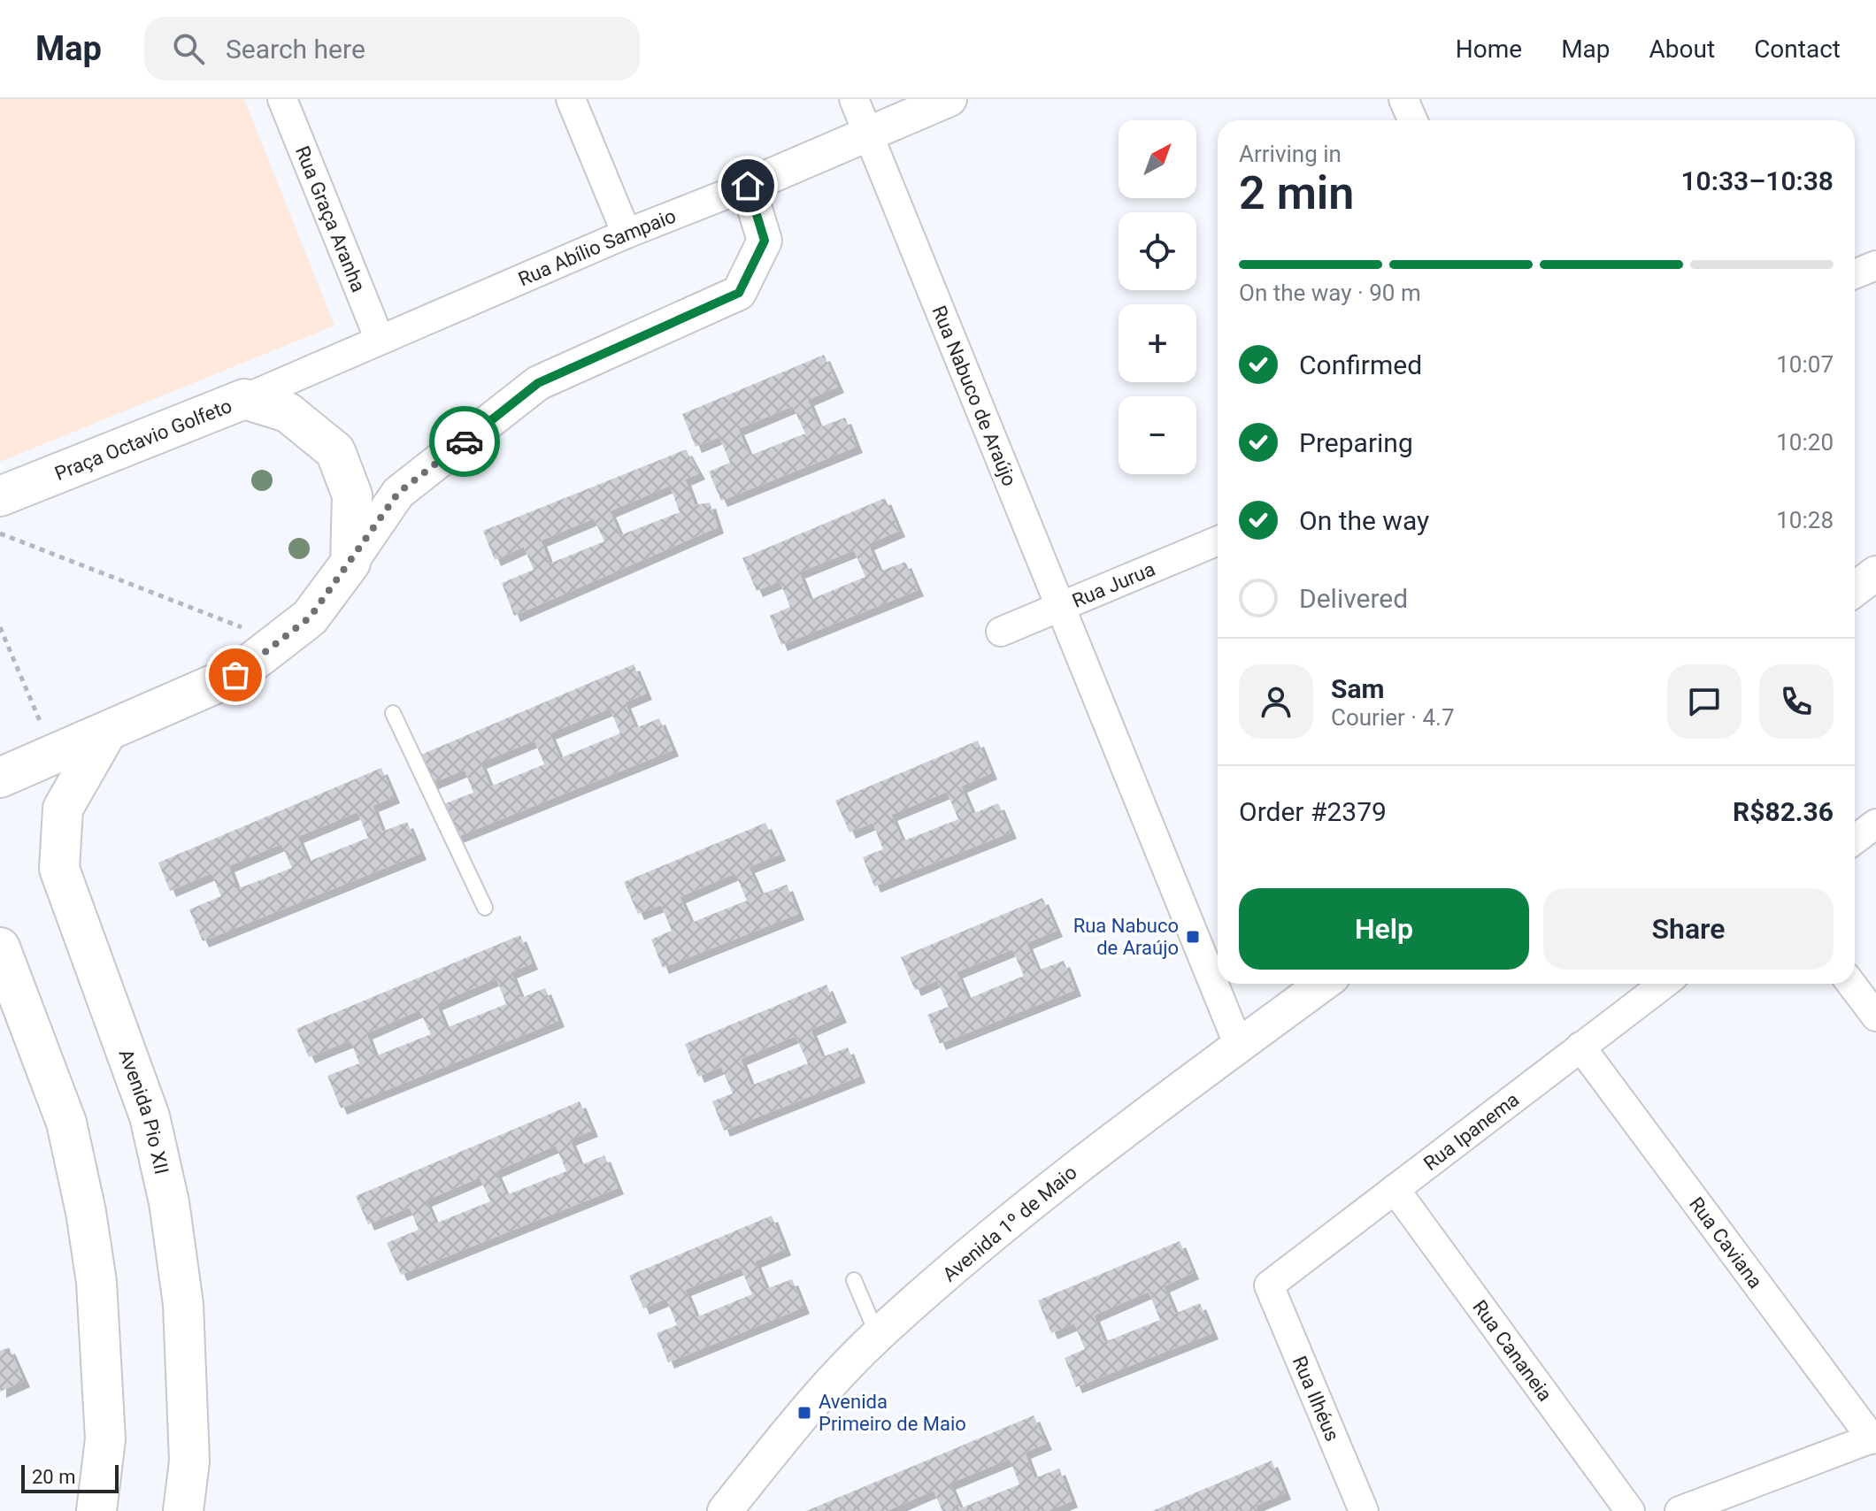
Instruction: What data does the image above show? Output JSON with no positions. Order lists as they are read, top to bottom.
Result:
{
  "streets": {
    "main road": ["Praça Octavio Golfeto", "Avenida Pio XII"],
    "street": [
      "Rua Graça Aranha",
      "Rua Abílio Sampaio",
      "Rua Nabuco de Araújo",
      "Rua Jurua",
      "Rua Ipanema",
      "Avenida 1º de Maio",
      "Rua Caviana",
      "Rua Cananeia",
      "Rua Ilhéus"
    ]
  },
  "crossings": [
    ["Rua Graça Aranha", "Rua Abílio Sampaio"],
    ["Rua Abílio Sampaio", "Rua Nabuco de Araújo"],
    ["Rua Abílio Sampaio", "Praça Octavio Golfeto"],
    ["Rua Nabuco de Araújo", "Rua Jurua"],
    ["Rua Nabuco de Araújo", "Avenida 1º de Maio"],
    ["Rua Ipanema", "Rua Caviana"],
    ["Rua Ipanema", "Rua Cananeia"],
    ["Rua Ipanema", "Rua Ilhéus"]
  ],
  "places": {
    "transit": ["Rua Nabuco de Araújo", "Avenida Primeiro de Maio"]
  },
  "scale_bar": "20 m",
  "north": "top right",
  "page": {
    "header": "Map",
    "search": "Search here",
    "nav": [
      "Home",
      "Map",
      "About",
      "Contact"
    ],
    "map_buttons": ["+", "−"],
    "heading": ["2 min", "Arriving in", "10:33–10:38"],
    "panel": [
      "Sam",
      "Courier · 4.7",
      "Order #2379",
      "R$82.36"
    ],
    "bar": "On the way · 90 m",
    "list": [
      ["Confirmed", "10:07"],
      ["Preparing", "10:20"],
      ["On the way", "10:28"],
      "Delivered"
    ],
    "buttons": ["Help", "Share"],
    "scale": "20 m"
  }
}
